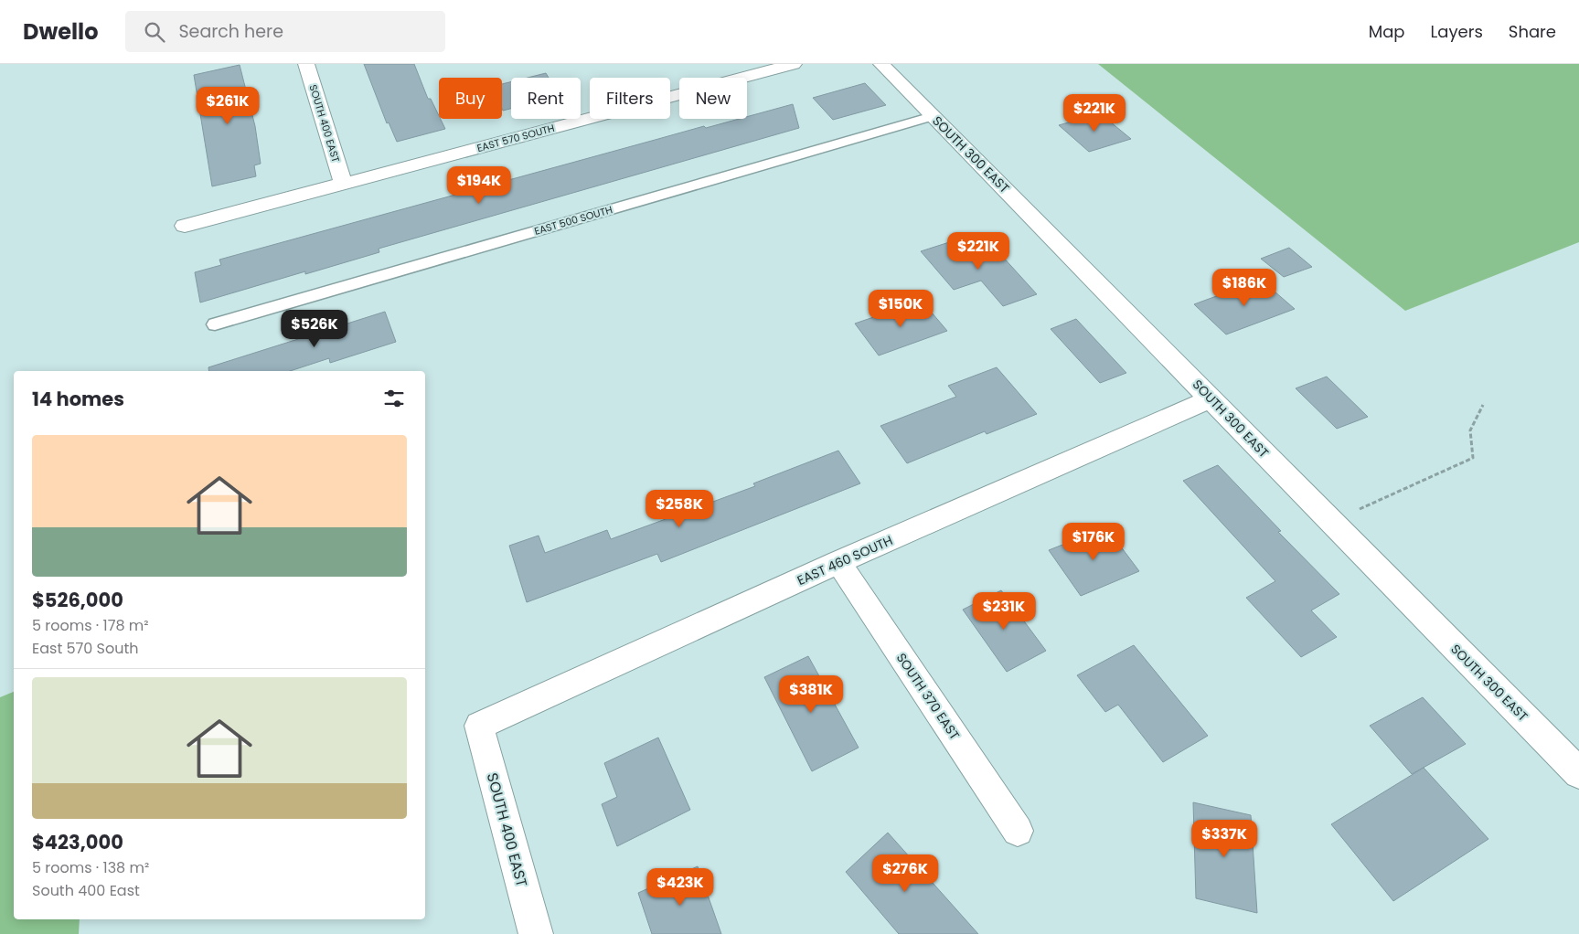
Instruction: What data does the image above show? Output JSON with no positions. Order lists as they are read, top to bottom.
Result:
{
  "streets": {
    "street": [
      "SOUTH 400 EAST",
      "EAST 570 SOUTH",
      "SOUTH 300 EAST",
      "EAST 460 SOUTH",
      "SOUTH 370 EAST"
    ],
    "lane": ["EAST 500 SOUTH"]
  },
  "crossings": [
    ["SOUTH 400 EAST", "EAST 570 SOUTH"],
    ["SOUTH 400 EAST", "EAST 460 SOUTH"],
    ["SOUTH 300 EAST", "EAST 500 SOUTH"],
    ["SOUTH 300 EAST", "EAST 460 SOUTH"],
    ["EAST 460 SOUTH", "SOUTH 370 EAST"]
  ],
  "page": {
    "header": "Dwello",
    "search": "Search here",
    "nav": ["Map", "Layers", "Share"],
    "chip": [
      "Buy",
      "Rent",
      "Filters",
      "New"
    ],
    "price": [
      "$261K",
      "$221K",
      "$194K",
      "$221K",
      "$186K",
      "$150K",
      "$526K",
      "$258K",
      "$176K",
      "$231K",
      "$381K",
      "$337K",
      "$276K",
      "$423K"
    ],
    "heading": "14 homes",
    "list": [
      {
        "name": "$526,000",
        "note": "5 rooms · 178 m² · East 570 South"
      },
      {
        "name": "$423,000",
        "note": "5 rooms · 138 m² · South 400 East"
      }
    ]
  }
}
